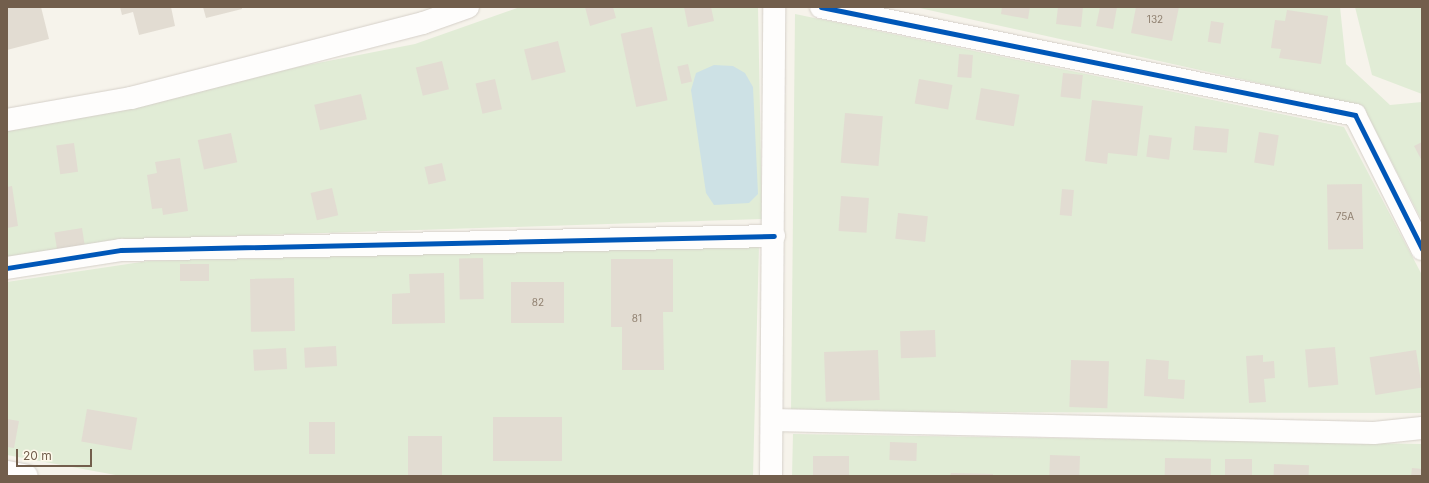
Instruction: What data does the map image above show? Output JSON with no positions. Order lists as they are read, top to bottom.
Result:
{
  "house_numbers": [
    "132",
    "75А",
    "82",
    "81"
  ],
  "scale_bar": "20 m"
}
